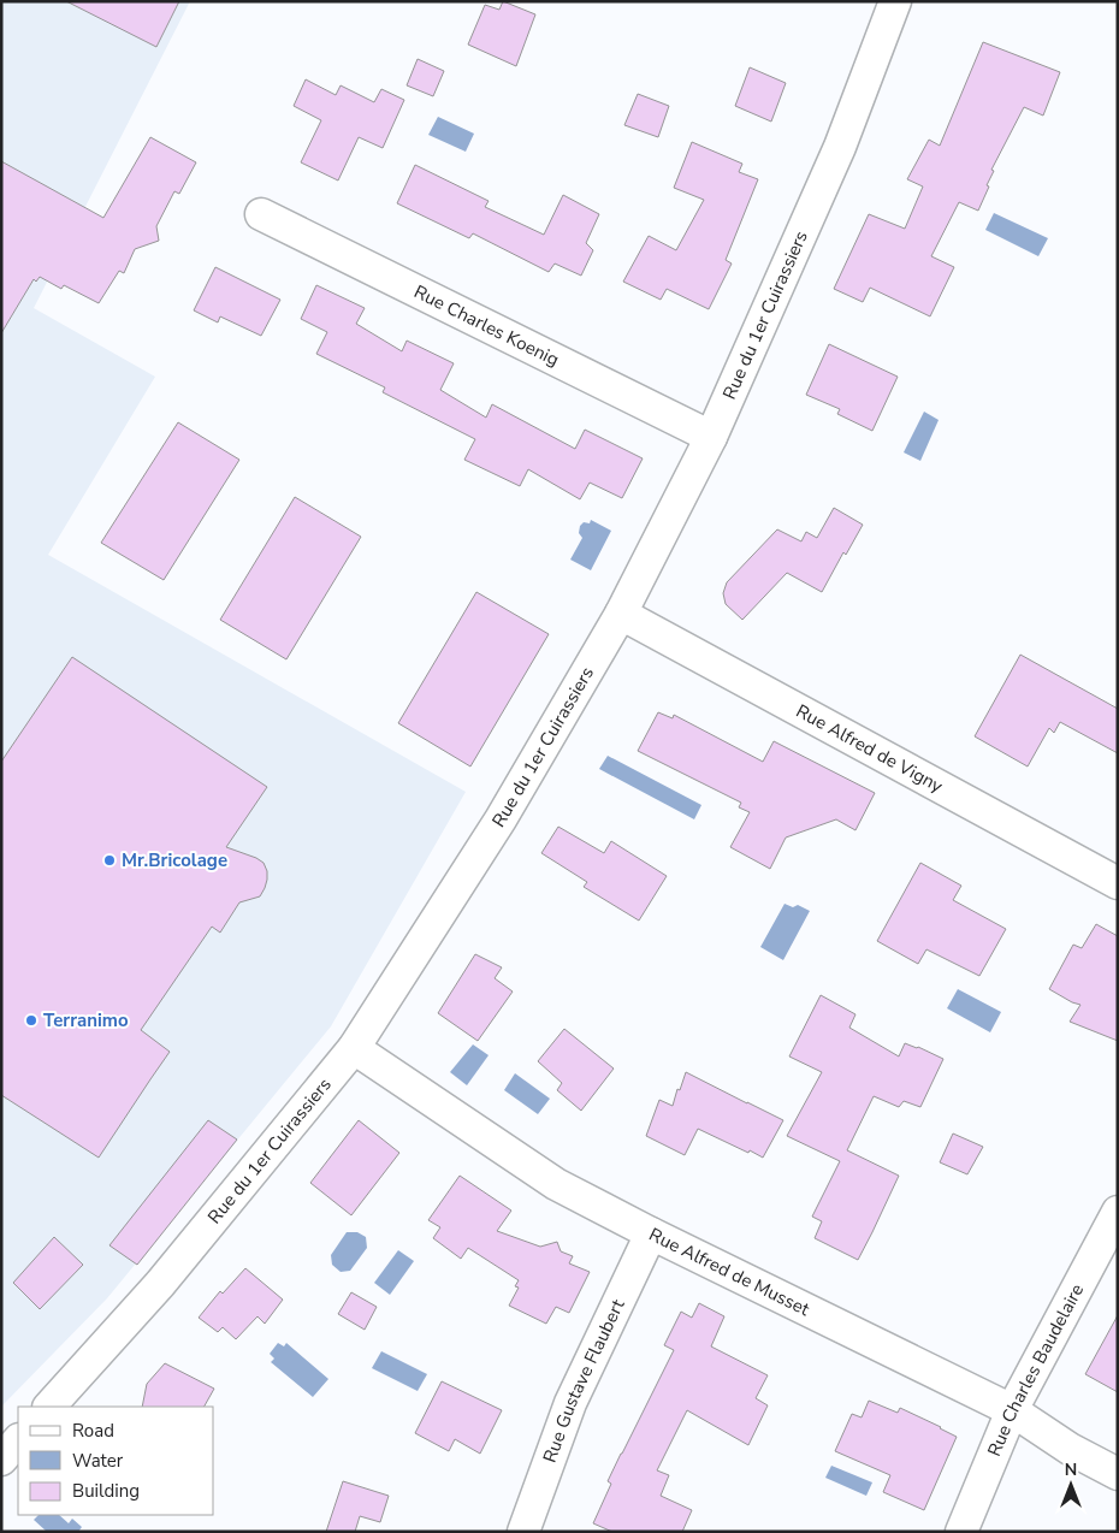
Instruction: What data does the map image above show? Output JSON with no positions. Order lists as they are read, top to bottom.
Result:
{
  "streets": {
    "street": [
      "Rue du 1er Cuirassiers",
      "Rue Charles Koenig",
      "Rue Alfred de Vigny",
      "Rue Alfred de Musset",
      "Rue Charles Baudelaire",
      "Rue Gustave Flaubert"
    ]
  },
  "crossings": [
    ["Rue du 1er Cuirassiers", "Rue Charles Koenig"],
    ["Rue du 1er Cuirassiers", "Rue Alfred de Vigny"],
    ["Rue du 1er Cuirassiers", "Rue Alfred de Musset"],
    ["Rue Alfred de Musset", "Rue Charles Baudelaire"],
    ["Rue Alfred de Musset", "Rue Gustave Flaubert"]
  ],
  "places": ["Mr.Bricolage", "Terranimo"],
  "legend": ["Road", "Water", "Building"],
  "north": "top"
}
